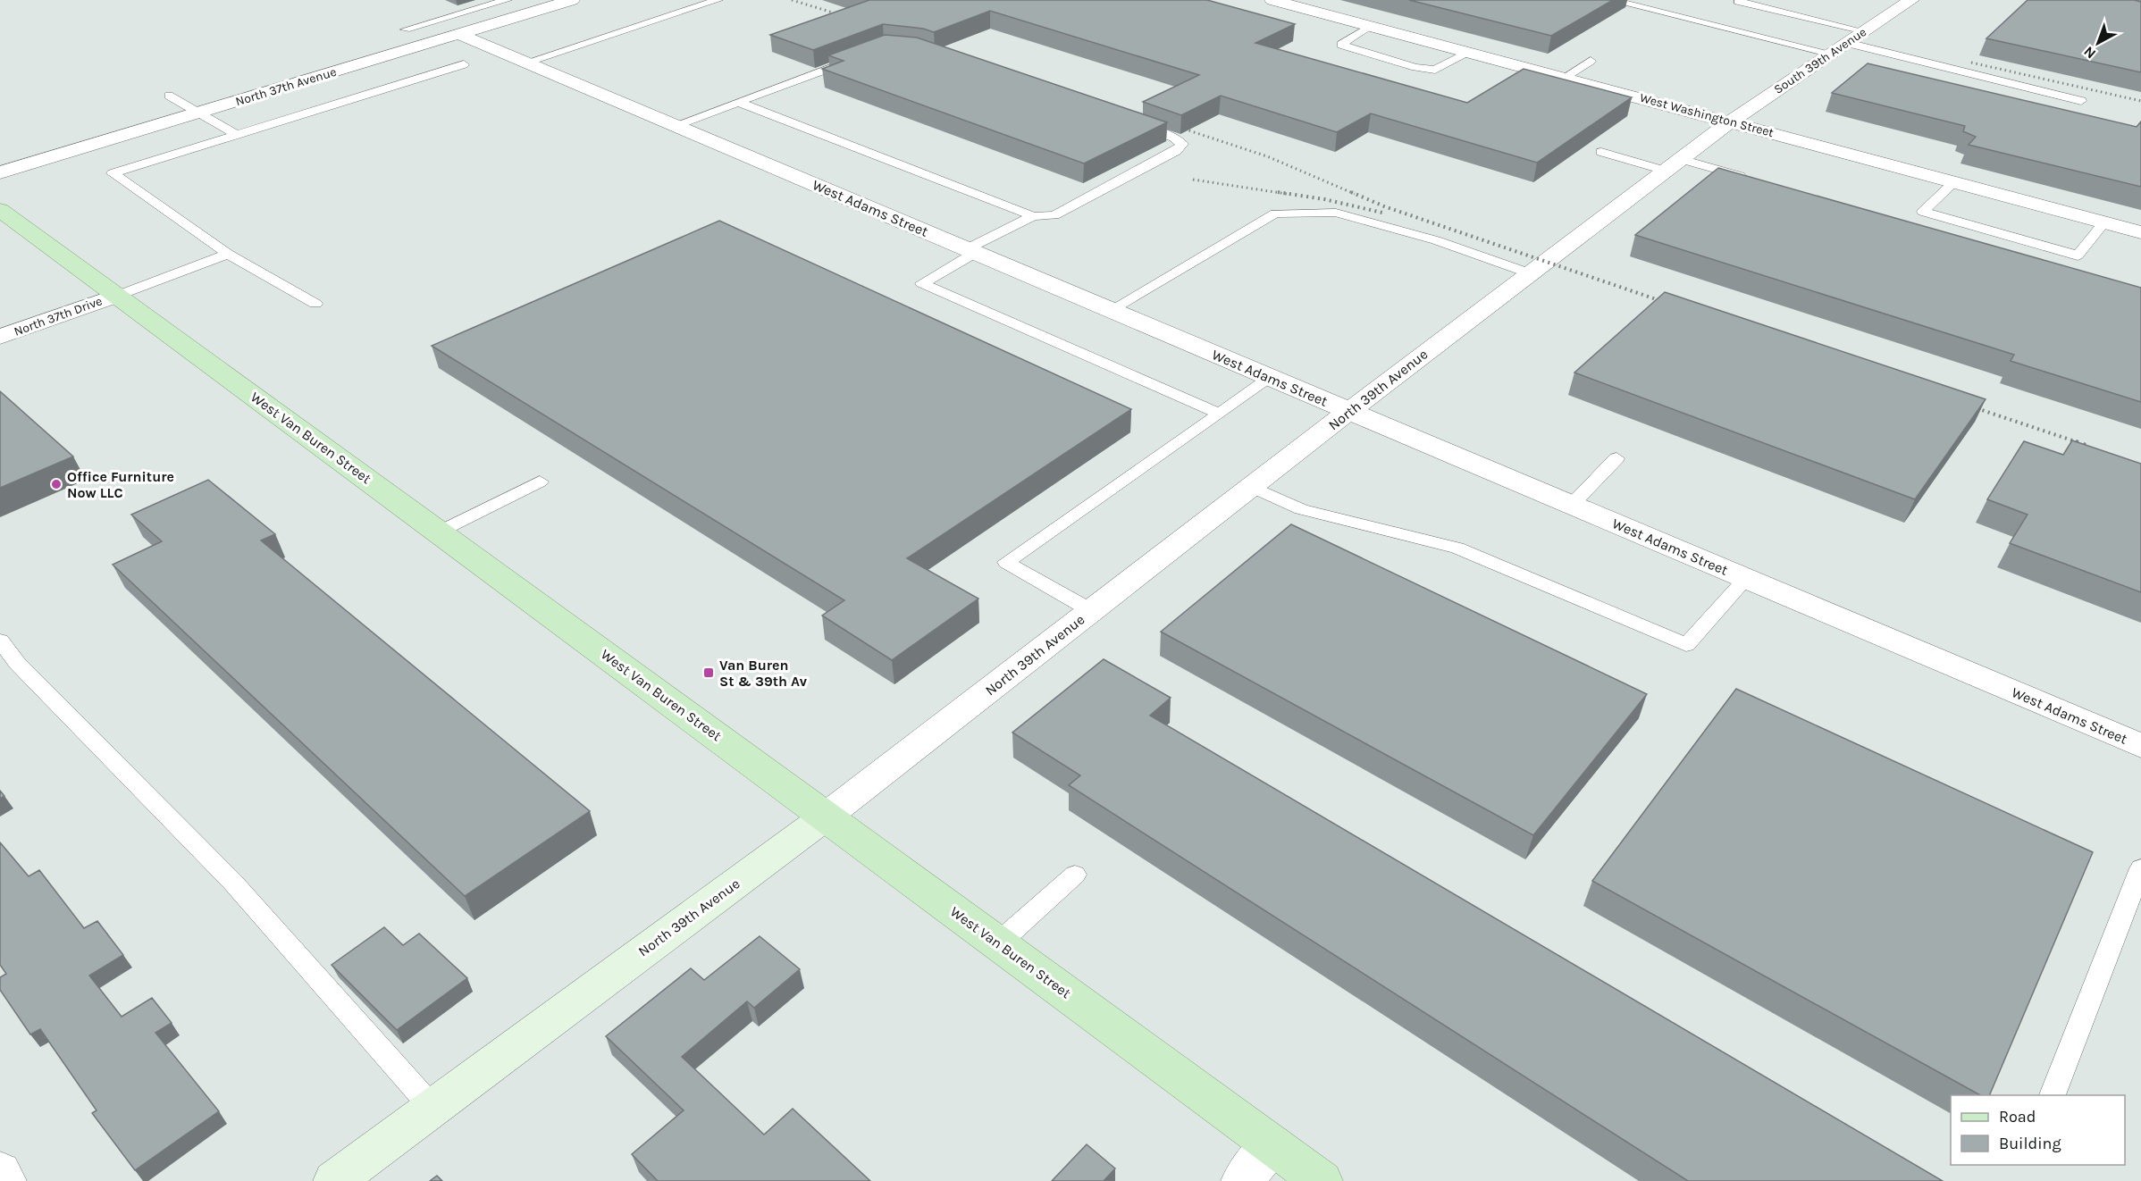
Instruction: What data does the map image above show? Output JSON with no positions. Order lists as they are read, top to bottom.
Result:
{
  "streets": {
    "main road": ["West Van Buren Street"],
    "street": [
      "South 39th Avenue",
      "North 37th Avenue",
      "West Washington Street",
      "West Adams Street",
      "North 37th Drive",
      "North 39th Avenue"
    ]
  },
  "crossings": [
    ["South 39th Avenue", "West Washington Street"],
    ["South 39th Avenue", "North 39th Avenue"],
    ["North 37th Avenue", "West Adams Street"],
    ["West Washington Street", "North 39th Avenue"],
    ["West Adams Street", "North 39th Avenue"],
    ["North 37th Drive", "West Van Buren Street"],
    ["North 39th Avenue", "West Van Buren Street"]
  ],
  "places": {
    "other": ["Office Furniture Now LLC"],
    "transit": ["Van Buren St & 39th Av"]
  },
  "legend": ["Road", "Building"],
  "north": "bottom left"
}
